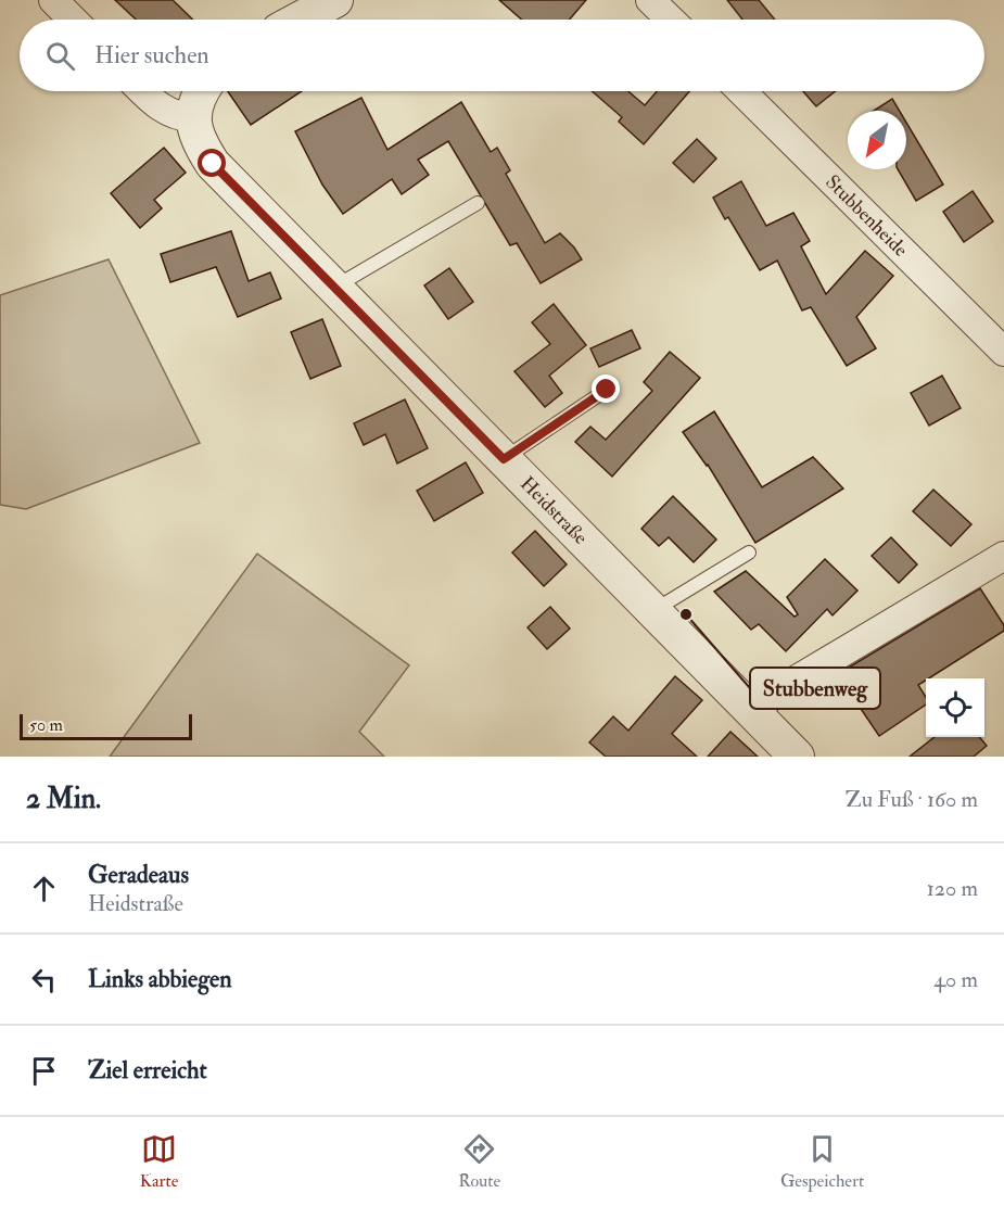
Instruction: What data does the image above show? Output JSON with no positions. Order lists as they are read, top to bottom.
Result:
{
  "streets": {
    "street": ["Stubbenheide", "Heidstraße"]
  },
  "places": ["Stubbenweg"],
  "scale_bar": "50 m",
  "north": "bottom left",
  "page": {
    "search": "Hier suchen",
    "scale": "50 m",
    "heading": ["2 Min.", "Zu Fuß · 160 m"],
    "list": [
      ["Geradeaus", "Heidstraße", "120 m"],
      ["Links abbiegen", "40 m"],
      "Ziel erreicht"
    ],
    "nav": ["Karte", "Route", "Gespeichert"]
  }
}
